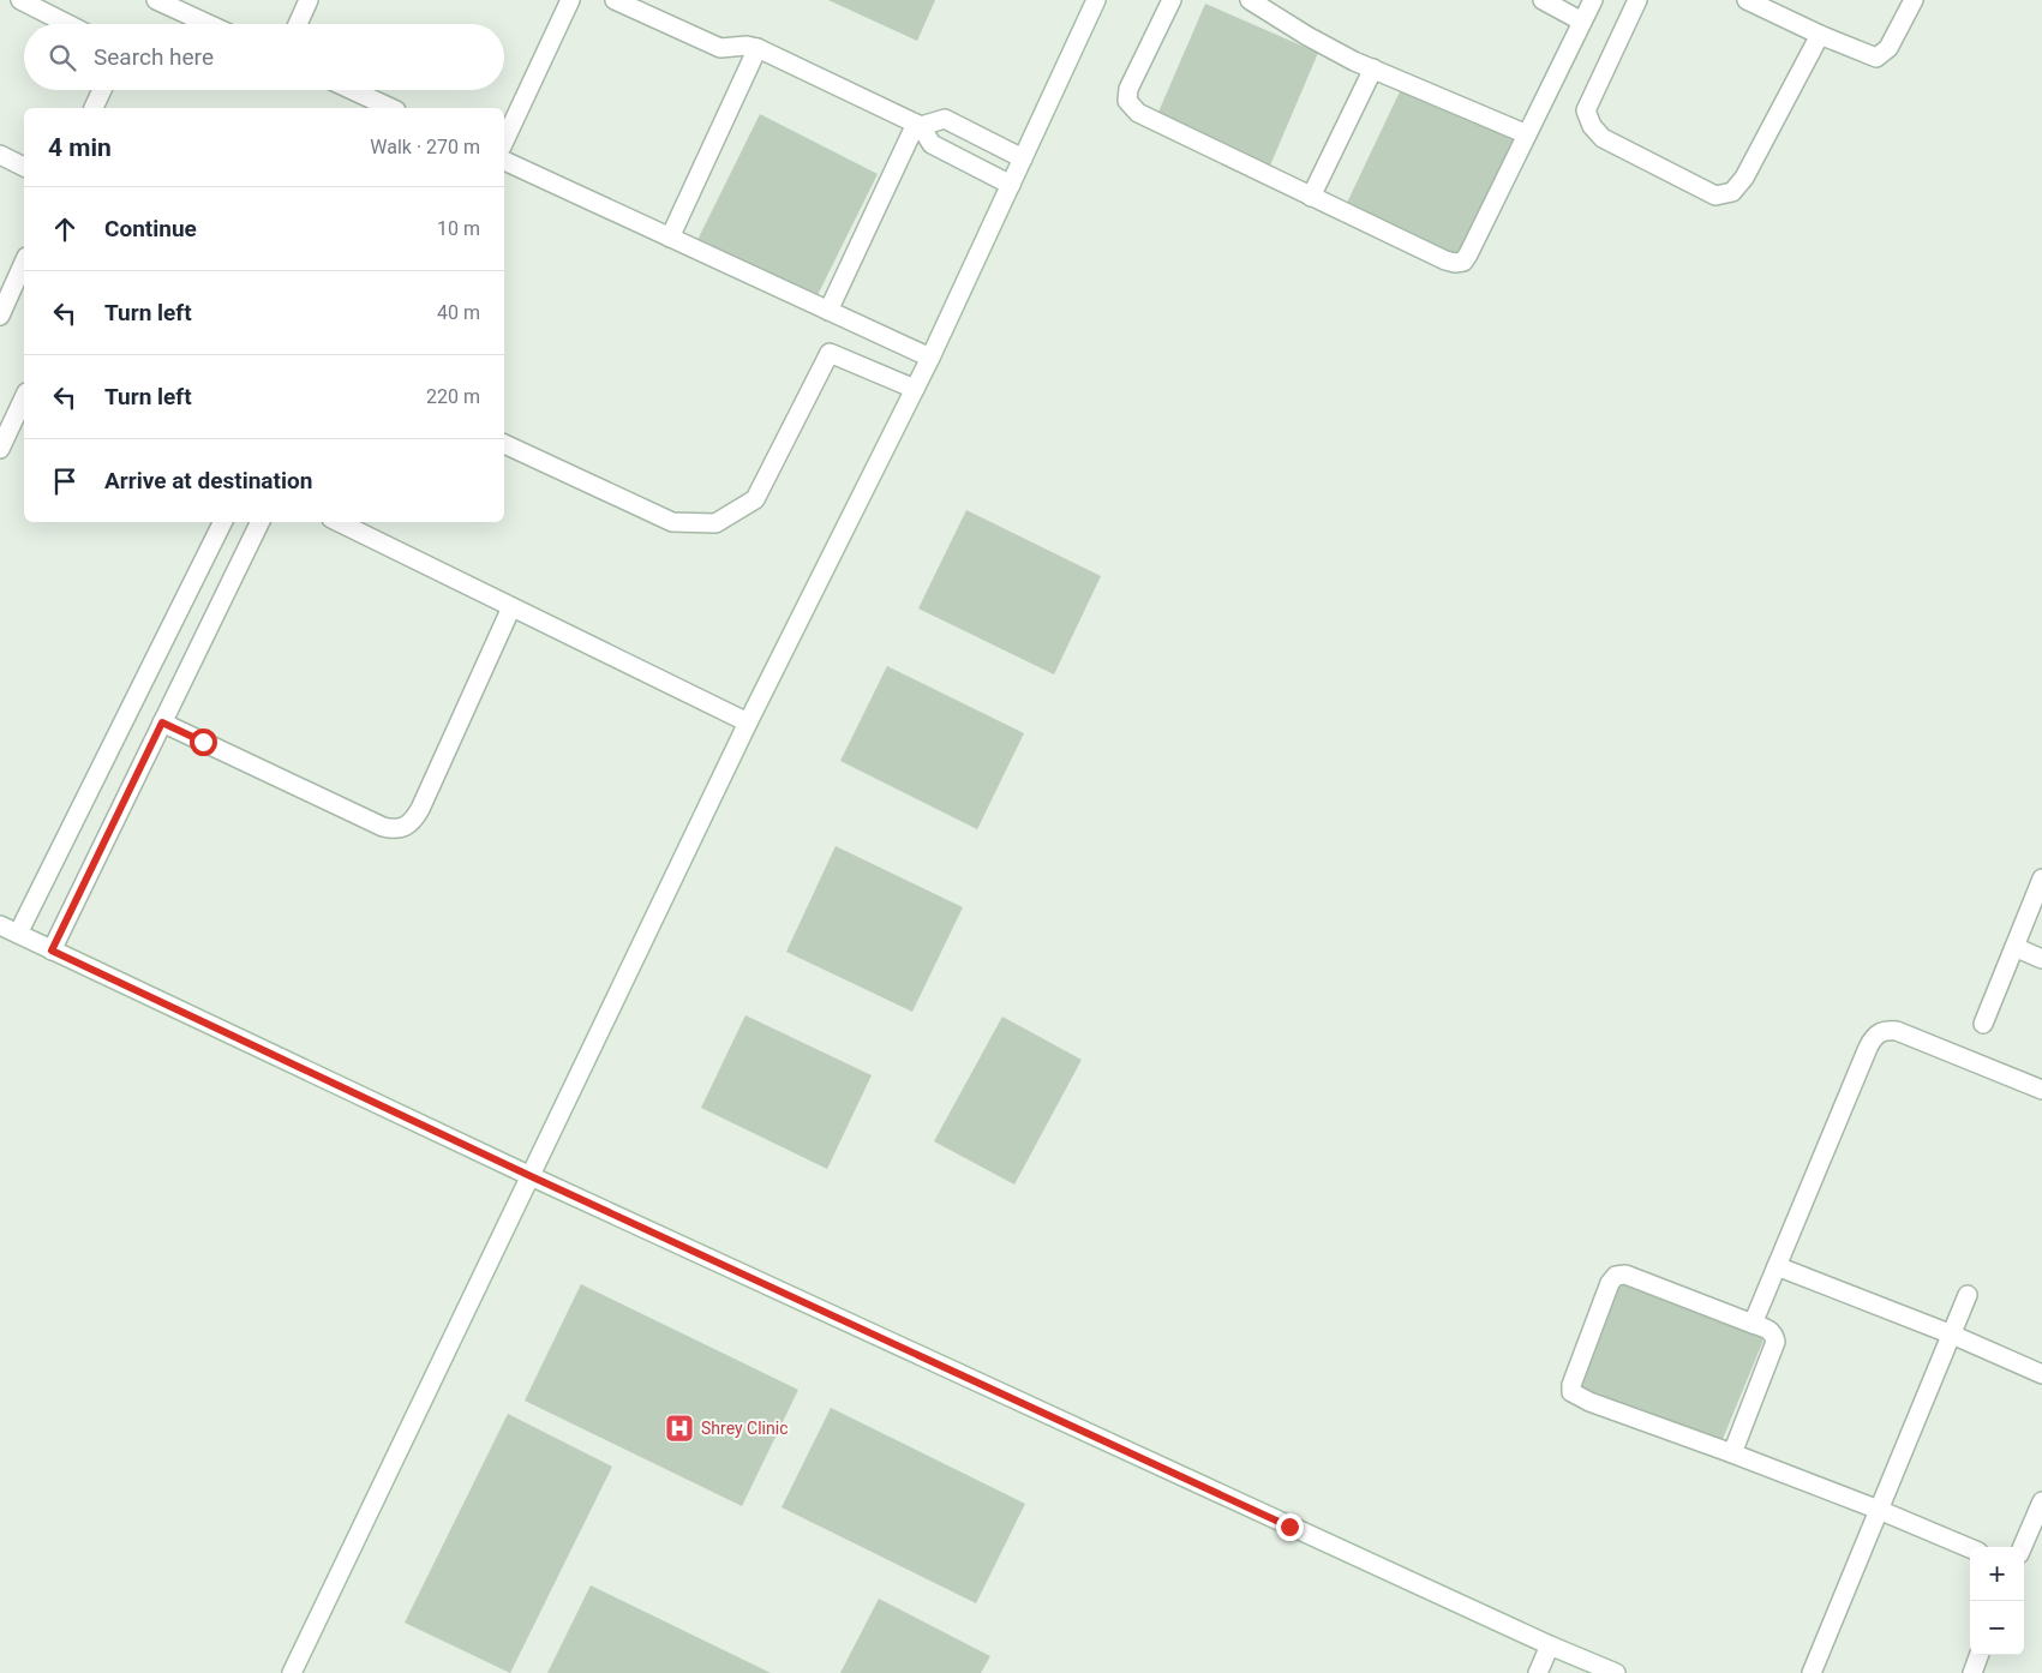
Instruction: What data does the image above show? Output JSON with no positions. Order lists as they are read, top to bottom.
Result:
{
  "places": {
    "hospital": ["Shrey Clinic"]
  },
  "page": {
    "search": "Search here",
    "heading": ["4 min", "Walk · 270 m"],
    "list": [
      ["Continue", "10 m"],
      ["Turn left", "40 m"],
      ["Turn left", "220 m"],
      "Arrive at destination"
    ],
    "map_buttons": ["+", "−"]
  }
}
